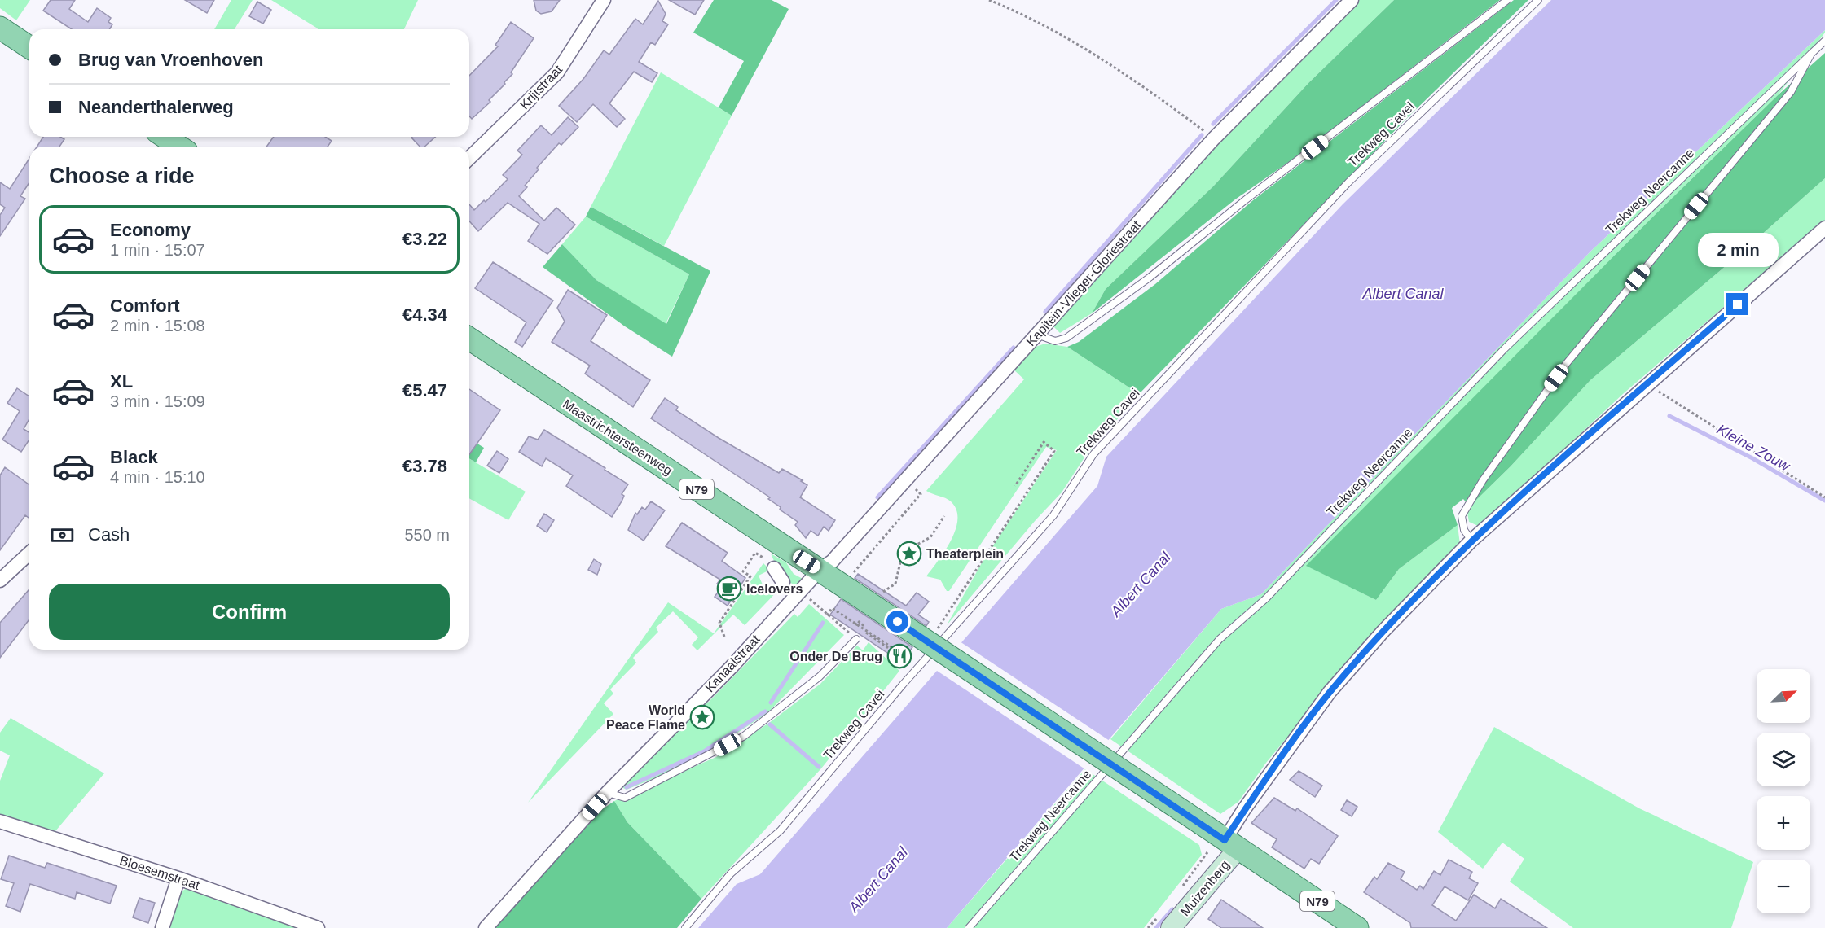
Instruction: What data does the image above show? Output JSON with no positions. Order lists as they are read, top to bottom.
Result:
{
  "streets": {
    "main road": ["Maastrichtersteenweg", "N79"],
    "street": [
      "Krijtstraat",
      "Kapitein-Vlieger-Gloriestraat",
      "Kanaalstraat",
      "Bloesemstraat",
      "Muizenberg"
    ],
    "lane": ["Trekweg Cavei", "Trekweg Neercanne"]
  },
  "crossings": [
    ["Kapitein-Vlieger-Gloriestraat", "Maastrichtersteenweg"],
    ["Kapitein-Vlieger-Gloriestraat", "Kanaalstraat"],
    ["Maastrichtersteenweg", "Kanaalstraat"],
    ["Maastrichtersteenweg", "Muizenberg"]
  ],
  "water": ["Albert Canal", "Kleine Zouw"],
  "places": {
    "place": ["Theaterplein", "World Peace Flame"],
    "cafe": ["Icelovers"],
    "restaurant": ["Onder De Brug"]
  },
  "north": "top right",
  "page": {
    "banner": ["Brug van Vroenhoven", "Neanderthalerweg"],
    "heading": "Choose a ride",
    "list": [
      {
        "name": "Economy",
        "note": "1 min · 15:07",
        "value": "€3.22"
      },
      {
        "name": "Comfort",
        "note": "2 min · 15:08",
        "value": "€4.34"
      },
      {
        "name": "XL",
        "note": "3 min · 15:09",
        "value": "€5.47"
      },
      {
        "name": "Black",
        "note": "4 min · 15:10",
        "value": "€3.78"
      }
    ],
    "bubble": "2 min",
    "pay": ["Cash", "550 m"],
    "buttons": "Confirm",
    "map_buttons": ["+", "−"]
  }
}
